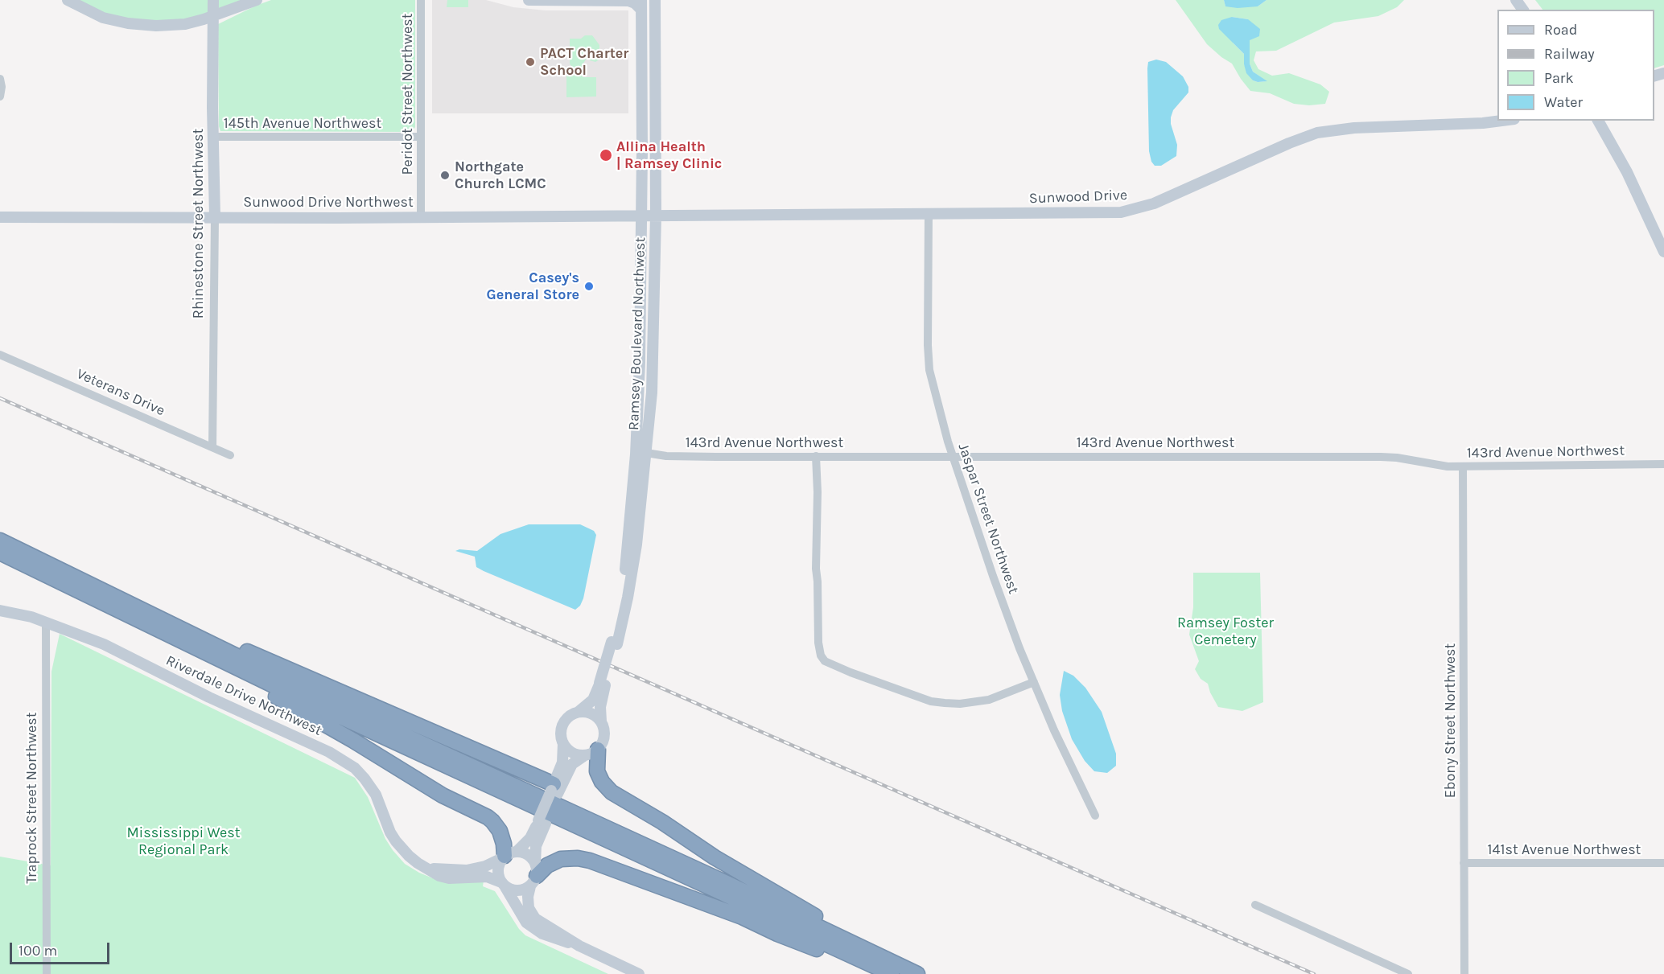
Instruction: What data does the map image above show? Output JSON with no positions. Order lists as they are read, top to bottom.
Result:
{
  "streets": {
    "street": [
      "Peridot Street Northwest",
      "145th Avenue Northwest",
      "Sunwood Drive",
      "Sunwood Drive Northwest",
      "Rhinestone Street Northwest",
      "Ramsey Boulevard Northwest",
      "Veterans Drive",
      "143rd Avenue Northwest",
      "Jaspar Street Northwest",
      "Riverdale Drive Northwest",
      "Ebony Street Northwest",
      "Traprock Street Northwest",
      "141st Avenue Northwest"
    ]
  },
  "crossings": [
    ["Peridot Street Northwest", "145th Avenue Northwest"],
    ["Peridot Street Northwest", "Sunwood Drive Northwest"],
    ["145th Avenue Northwest", "Rhinestone Street Northwest"],
    ["Sunwood Drive", "Sunwood Drive Northwest"],
    ["Sunwood Drive", "Ramsey Boulevard Northwest"],
    ["Sunwood Drive", "Jaspar Street Northwest"],
    ["Sunwood Drive Northwest", "Rhinestone Street Northwest"],
    ["Sunwood Drive Northwest", "Ramsey Boulevard Northwest"],
    ["Rhinestone Street Northwest", "Veterans Drive"],
    ["Ramsey Boulevard Northwest", "143rd Avenue Northwest"],
    ["143rd Avenue Northwest", "Jaspar Street Northwest"],
    ["143rd Avenue Northwest", "Ebony Street Northwest"],
    ["Riverdale Drive Northwest", "Traprock Street Northwest"],
    ["Ebony Street Northwest", "141st Avenue Northwest"]
  ],
  "parks": ["Ramsey Foster Cemetery", "Mississippi West Regional Park"],
  "places": [
    "PACT Charter School",
    "Allina Health | Ramsey Clinic",
    "Northgate Church LCMC",
    "Casey's General Store"
  ],
  "legend": [
    "Road",
    "Railway",
    "Park",
    "Water"
  ],
  "scale_bar": "100 m"
}
